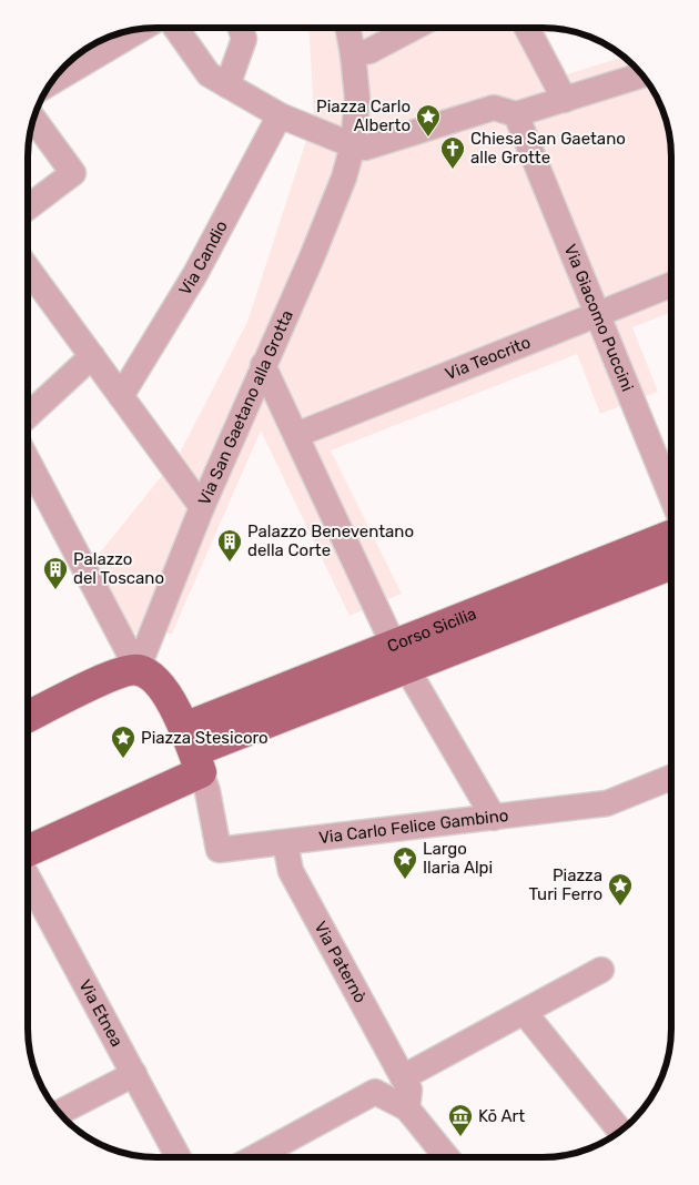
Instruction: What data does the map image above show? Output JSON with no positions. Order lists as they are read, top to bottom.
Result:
{
  "streets": {
    "main road": ["Corso Sicilia"],
    "street": [
      "Via Candio",
      "Via Giacomo Puccini",
      "Via Teocrito",
      "Via San Gaetano alla Grotta",
      "Via Carlo Felice Gambino",
      "Via Paternò",
      "Via Etnea"
    ]
  },
  "crossings": [
    ["Via Giacomo Puccini", "Via Teocrito"],
    ["Corso Sicilia", "Via Carlo Felice Gambino"],
    ["Via Carlo Felice Gambino", "Via Paternò"]
  ],
  "places": {
    "place": [
      "Piazza Carlo Alberto",
      "Piazza Stesicoro",
      "Largo Ilaria Alpi",
      "Piazza Turi Ferro"
    ],
    "church": ["Chiesa San Gaetano alle Grotte"],
    "building": ["Palazzo Beneventano della Corte", "Palazzo del Toscano"],
    "museum": ["Kō Art"]
  }
}
